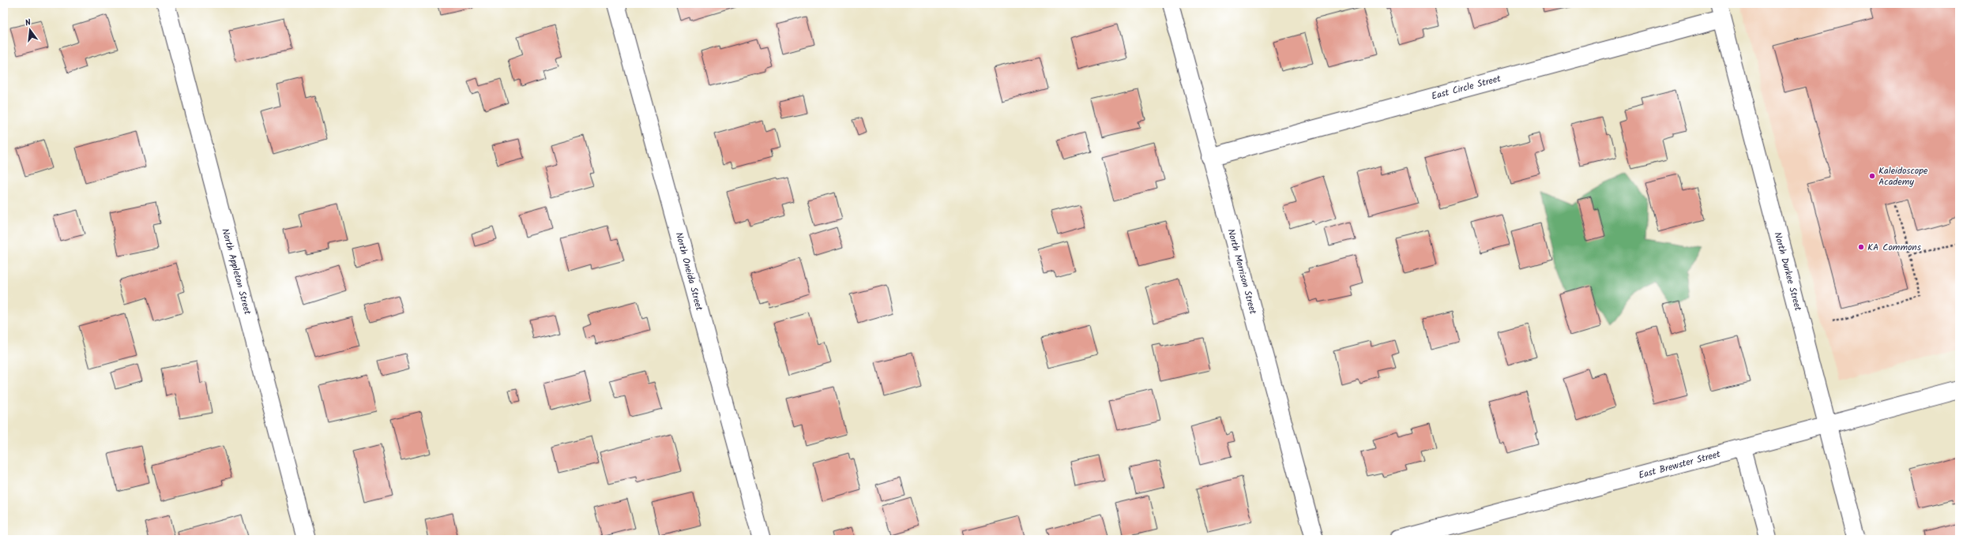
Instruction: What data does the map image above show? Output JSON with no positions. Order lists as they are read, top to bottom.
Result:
{
  "streets": {
    "street": [
      "East Circle Street",
      "North Appleton Street",
      "North Oneida Street",
      "North Morrison Street",
      "North Durkee Street",
      "East Brewster Street"
    ]
  },
  "crossings": [
    ["East Circle Street", "North Morrison Street"],
    ["East Circle Street", "North Durkee Street"],
    ["North Durkee Street", "East Brewster Street"]
  ],
  "places": ["Kaleidoscope Academy", "KA Commons"],
  "north": "top"
}
